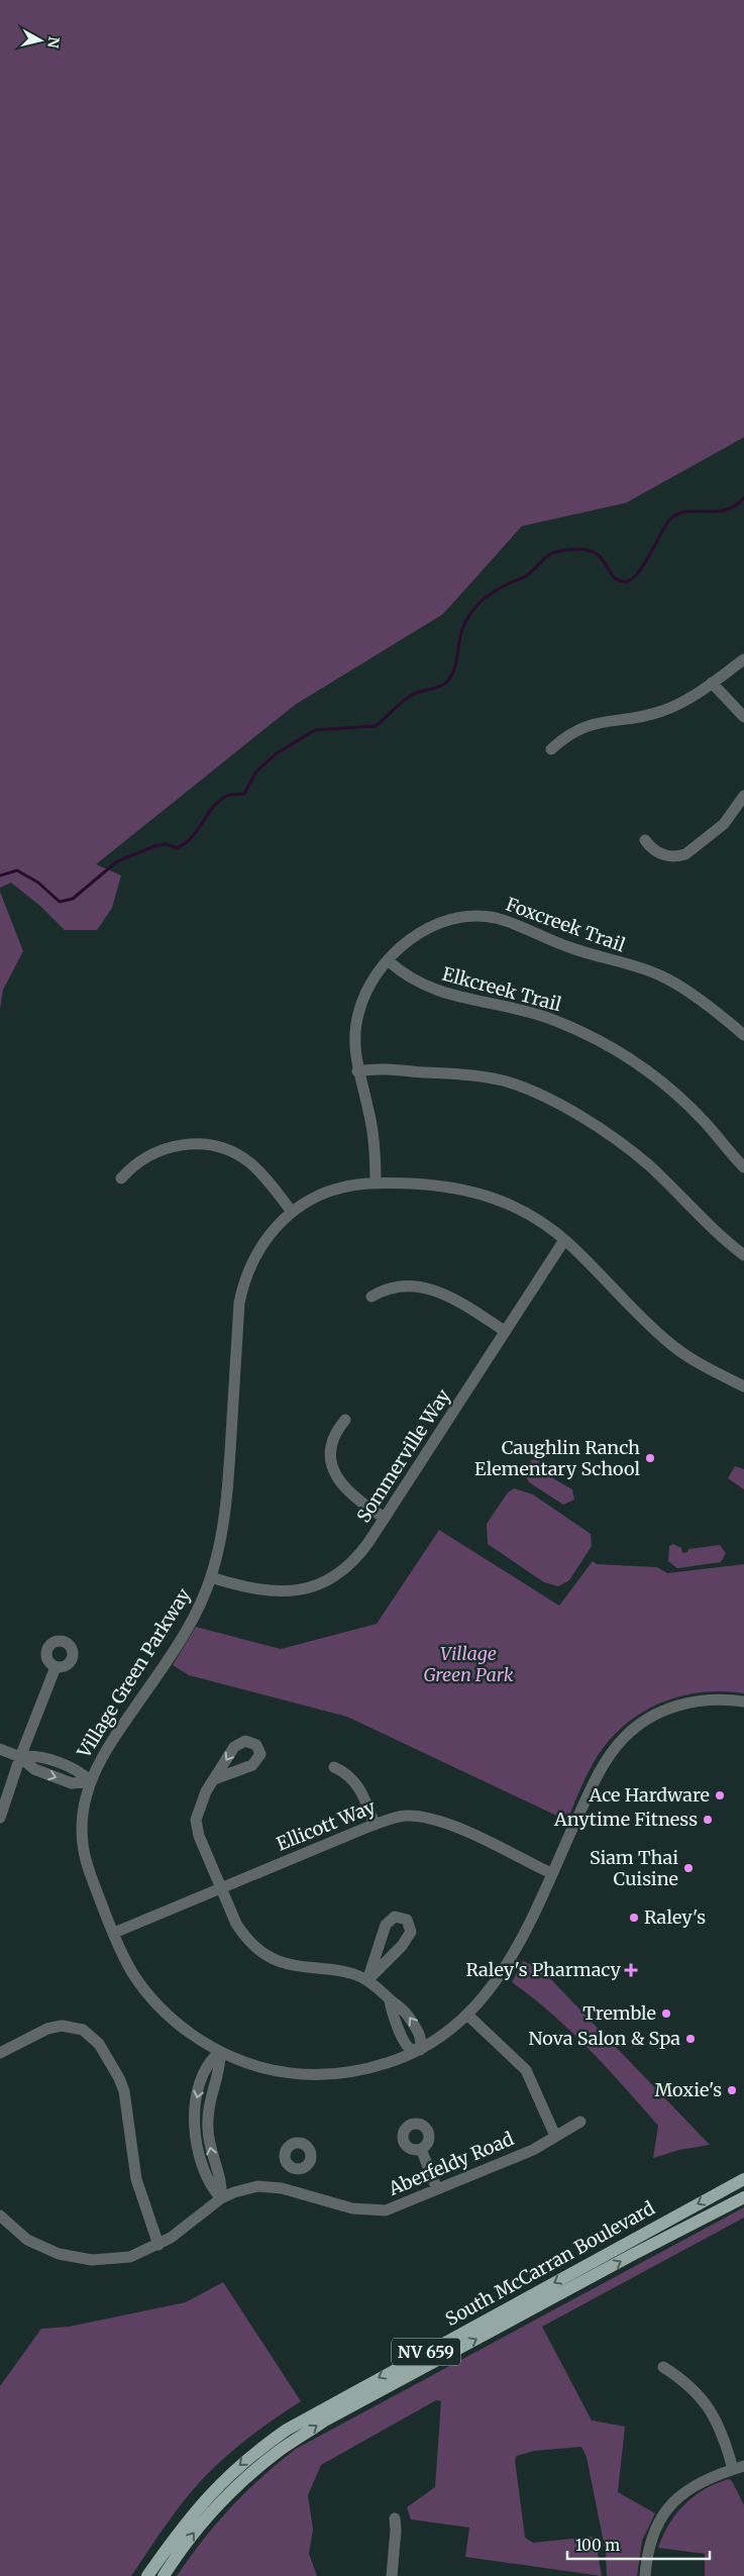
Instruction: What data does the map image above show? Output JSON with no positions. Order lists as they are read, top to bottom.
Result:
{
  "streets": {
    "main road": ["South McCarran Boulevard", "NV 659"],
    "street": [
      "Foxcreek Trail",
      "Elkcreek Trail",
      "Sommerville Way",
      "Village Green Parkway",
      "Ellicott Way",
      "Aberfeldy Road"
    ]
  },
  "crossings": [
    ["Foxcreek Trail", "Elkcreek Trail"],
    ["Foxcreek Trail", "Village Green Parkway"],
    ["Sommerville Way", "Village Green Parkway"],
    ["Village Green Parkway", "Ellicott Way"]
  ],
  "parks": ["Village Green Park"],
  "places": {
    "other": [
      "Caughlin Ranch Elementary School",
      "Ace Hardware",
      "Anytime Fitness",
      "Siam Thai Cuisine",
      "Raley's",
      "Tremble",
      "Nova Salon & Spa",
      "Moxie's"
    ],
    "health": ["Raley's Pharmacy"]
  },
  "scale_bar": "100 m",
  "north": "right"
}
